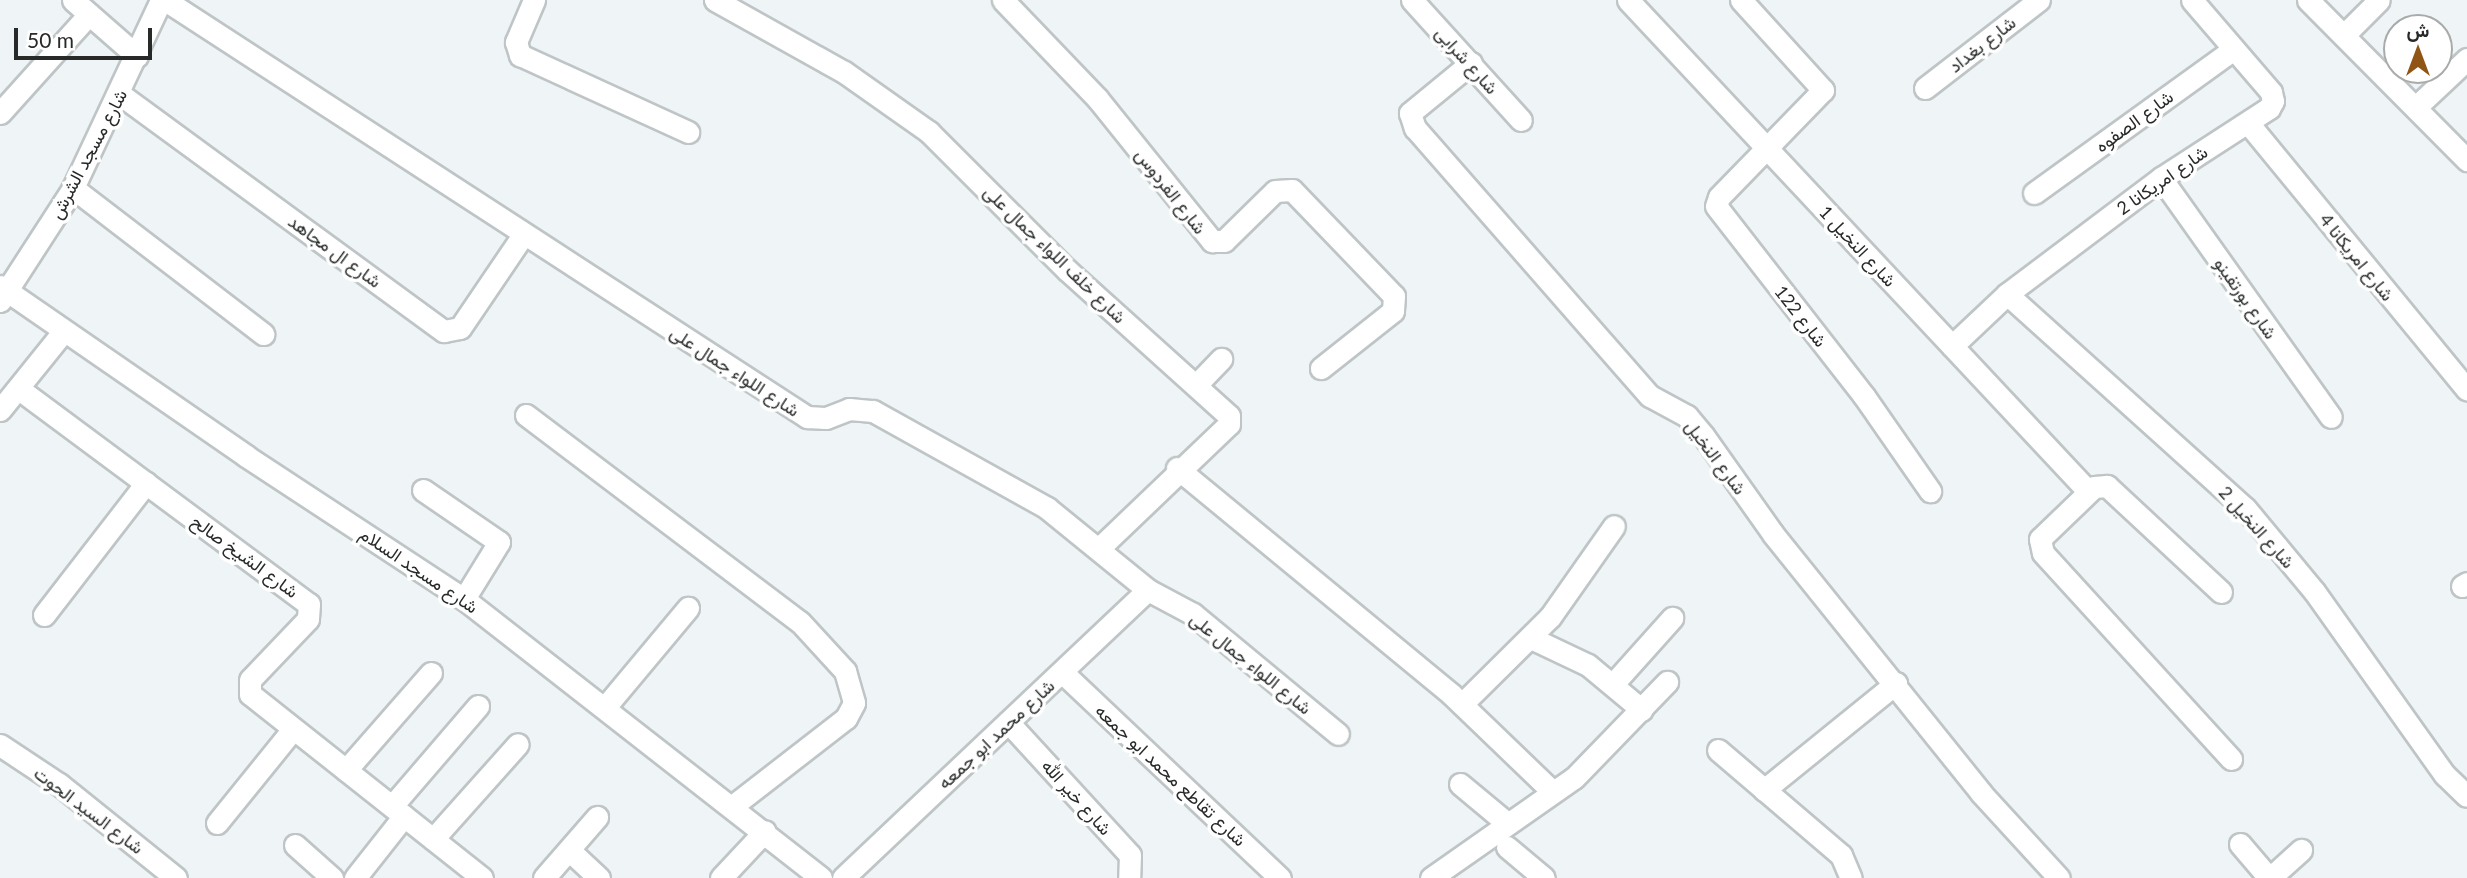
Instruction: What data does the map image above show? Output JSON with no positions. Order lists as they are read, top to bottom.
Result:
{
  "streets": {
    "street": [
      "شارع بغداد",
      "شارع شرابى",
      "شارع الصفوه",
      "شارع مسجد الشرش",
      "شارع امريكانا 2",
      "شارع الفردوس",
      "شارع النخيل 1",
      "شارع ال مجاهد",
      "شارع خلف اللواء جمال على",
      "شارع امريكانا 4",
      "شارع بورتفينو",
      "شارع 122",
      "شارع اللواء جمال على",
      "شارع النخيل",
      "شارع النخيل 2",
      "شارع الشيخ صالح",
      "شارع مسجد السلام",
      "شارع محمد ابو جمعه",
      "شارع تقاطع محمد ابو جمعه",
      "شارع خير الله",
      "شارع السيد الحوت"
    ]
  },
  "crossings": [
    ["شارع شرابى", "شارع النخيل"],
    ["شارع الصفوه", "شارع امريكانا 2"],
    ["شارع مسجد الشرش", "شارع ال مجاهد"],
    ["شارع مسجد الشرش", "شارع اللواء جمال على"],
    ["شارع مسجد الشرش", "شارع مسجد السلام"],
    ["شارع امريكانا 2", "شارع النخيل 1"],
    ["شارع امريكانا 2", "شارع امريكانا 4"],
    ["شارع امريكانا 2", "شارع بورتفينو"],
    ["شارع امريكانا 2", "شارع النخيل 2"],
    ["شارع النخيل 1", "شارع 122"],
    ["شارع ال مجاهد", "شارع اللواء جمال على"],
    ["شارع خلف اللواء جمال على", "شارع اللواء جمال على"],
    ["شارع اللواء جمال على", "شارع محمد ابو جمعه"],
    ["شارع محمد ابو جمعه", "شارع تقاطع محمد ابو جمعه"],
    ["شارع محمد ابو جمعه", "شارع خير الله"]
  ],
  "scale_bar": "50 m",
  "north": "top"
}
